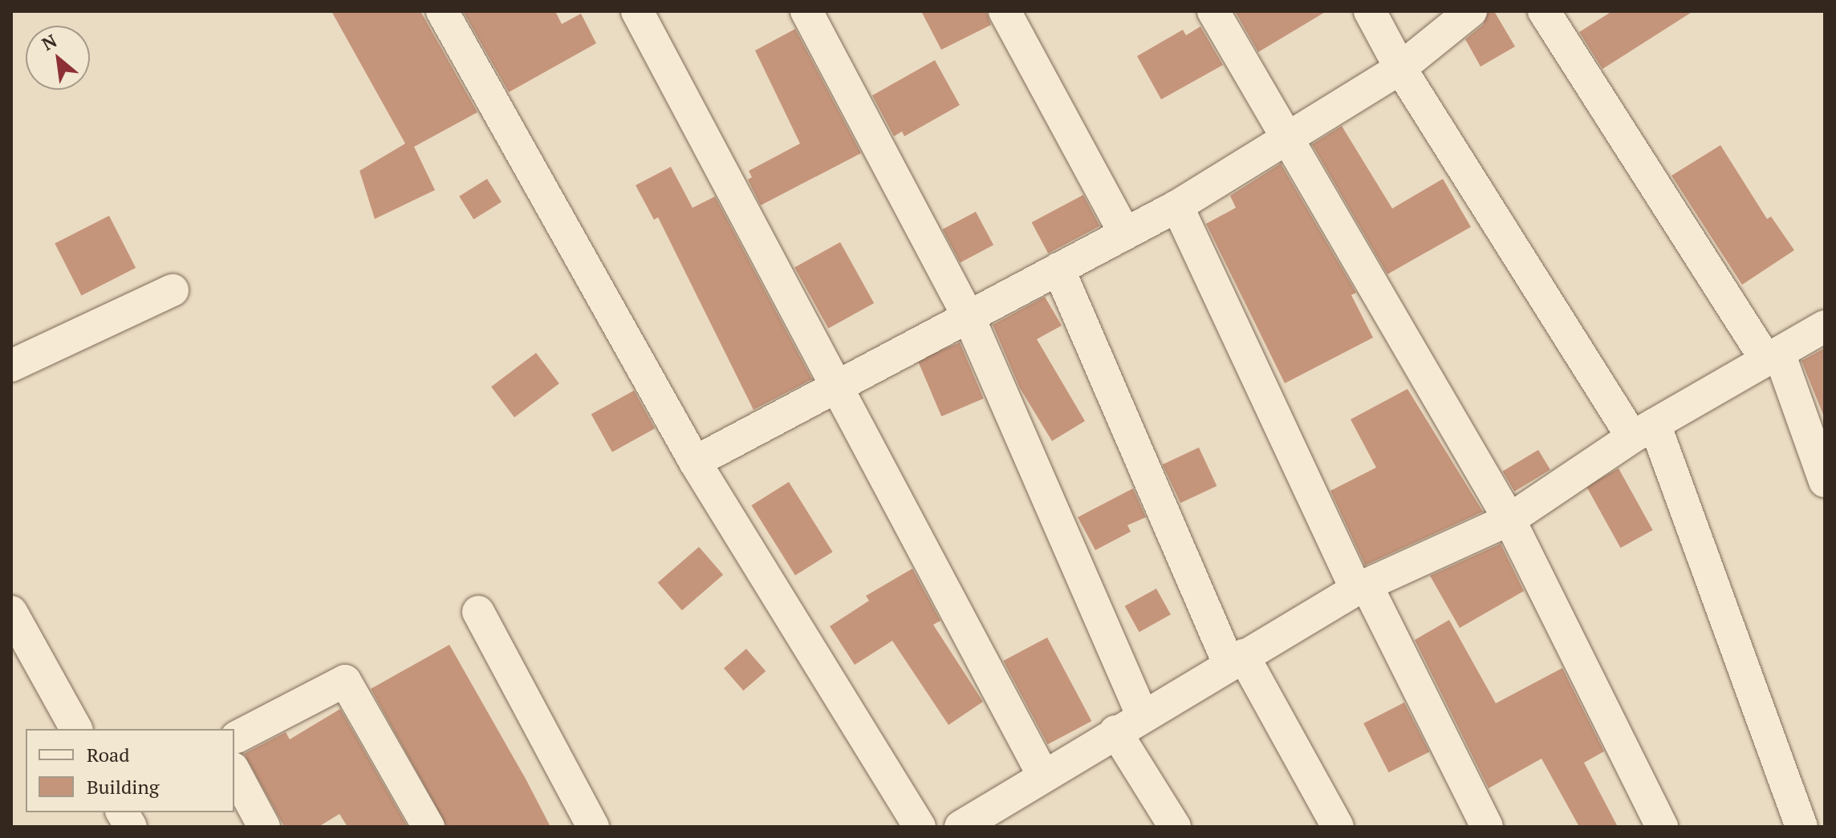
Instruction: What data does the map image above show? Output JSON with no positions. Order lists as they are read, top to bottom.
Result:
{
  "legend": ["Road", "Building"],
  "north": "top left"
}
